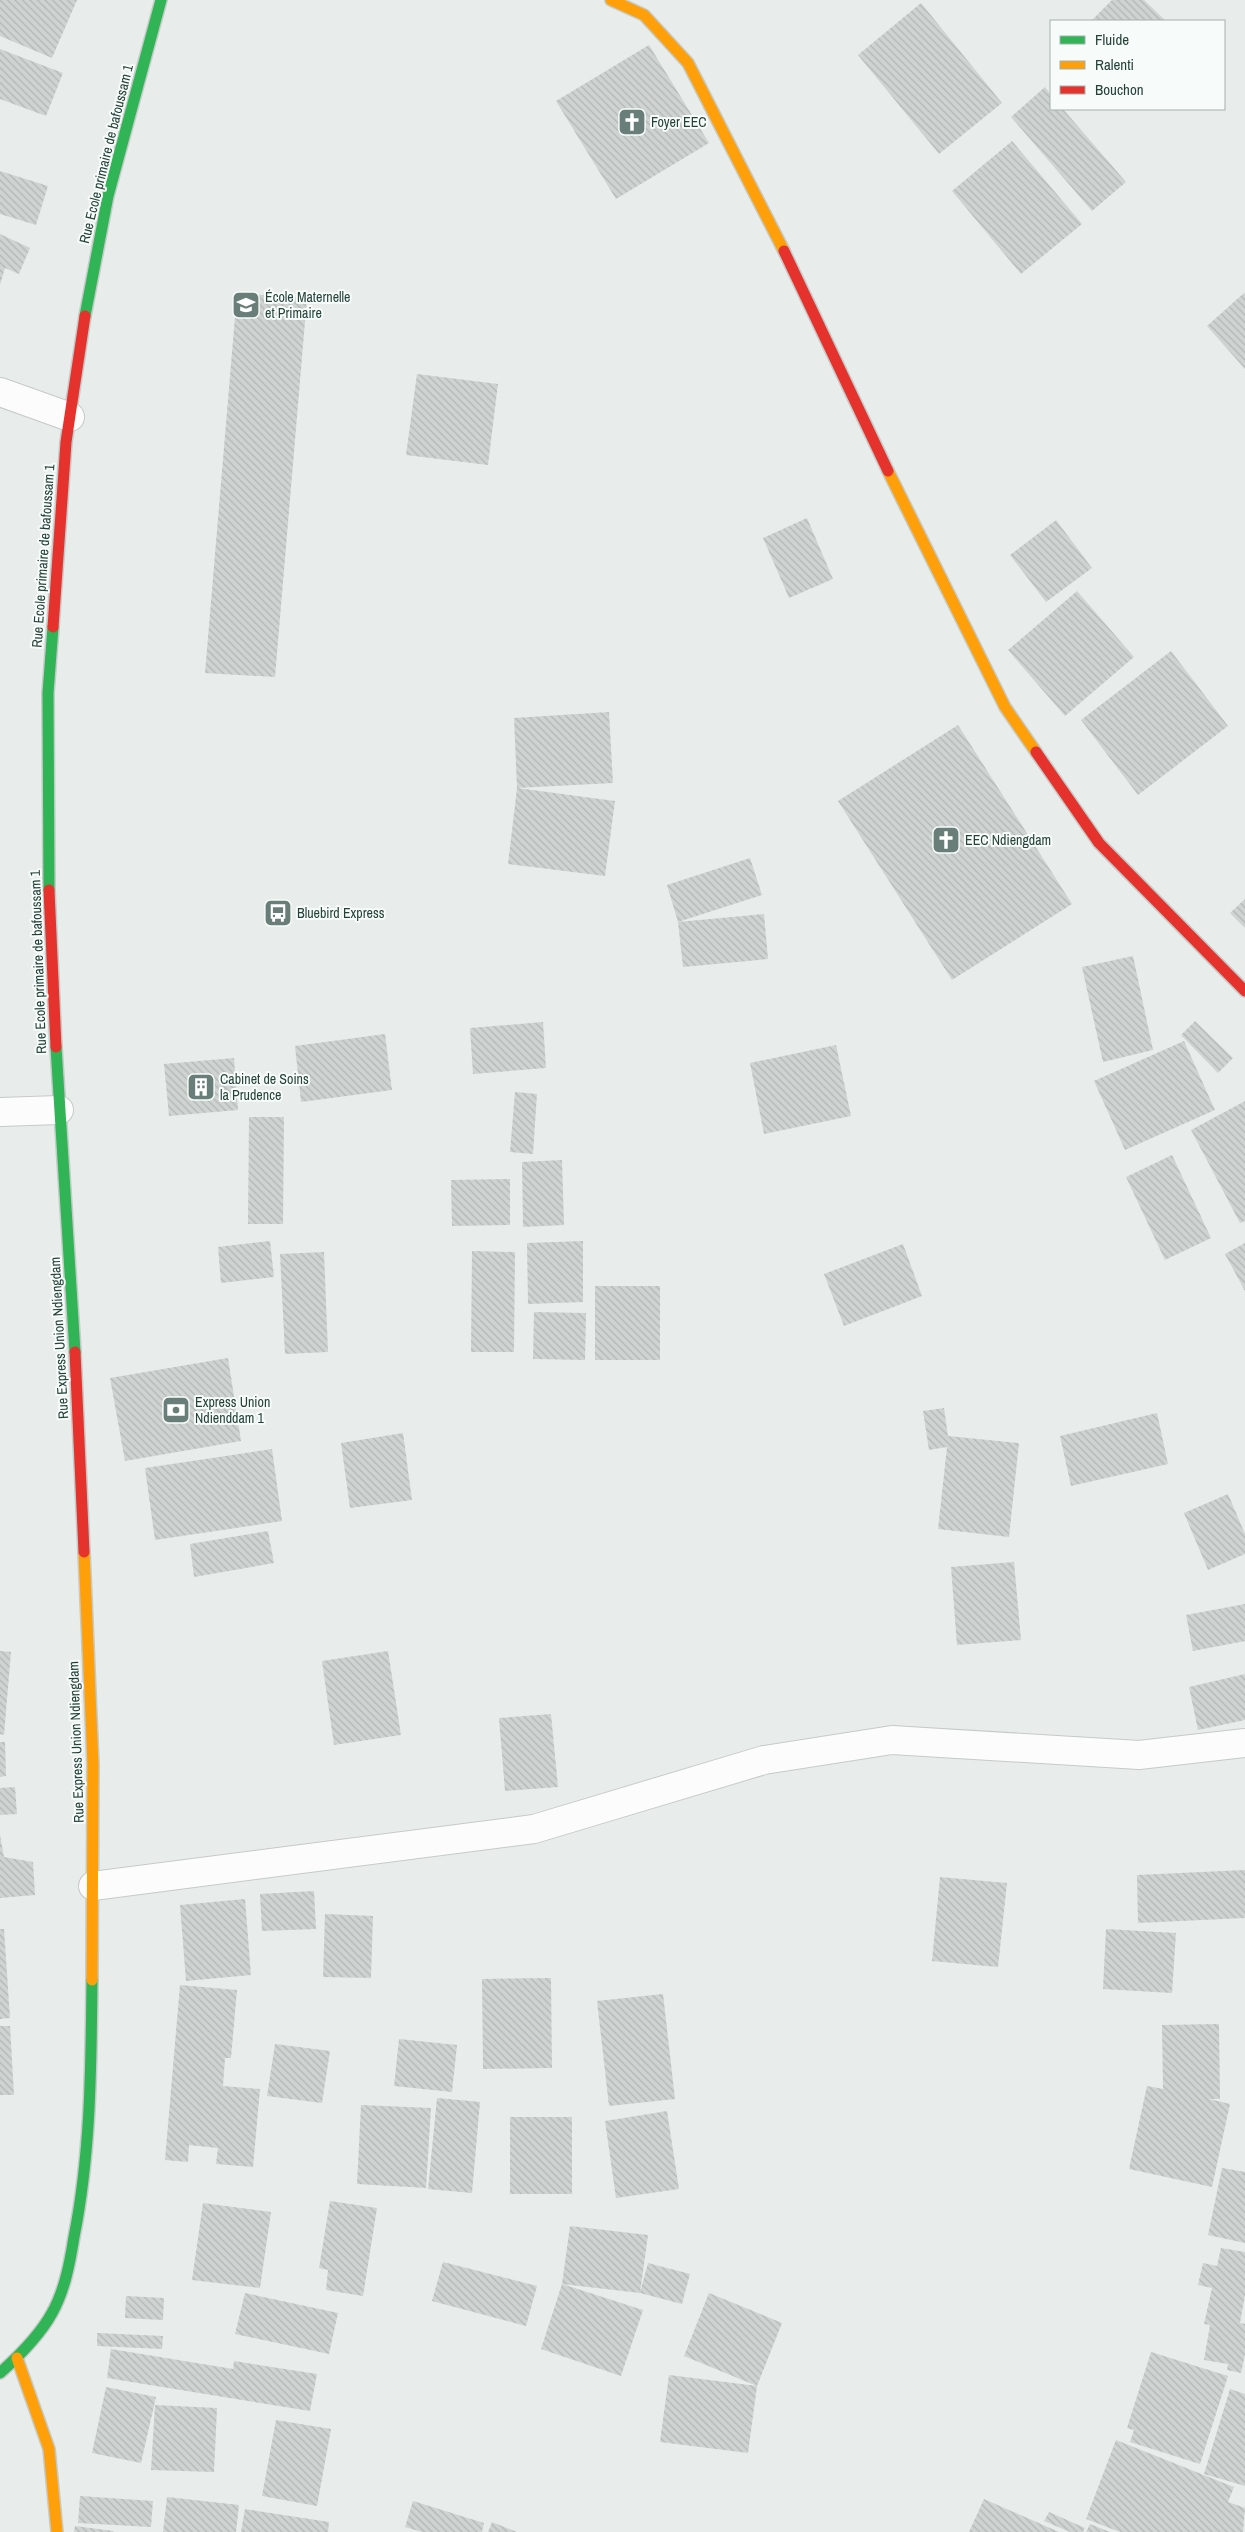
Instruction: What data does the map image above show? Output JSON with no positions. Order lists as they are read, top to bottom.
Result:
{
  "streets": {
    "street": ["Rue Ecole primaire de bafoussam 1", "Rue Express Union Ndiengdam"]
  },
  "crossings": [
    ["Rue Ecole primaire de bafoussam 1", "Rue Express Union Ndiengdam"]
  ],
  "places": {
    "church": ["Foyer EEC", "EEC Ndiengdam"],
    "school or university": ["École Maternelle et Primaire"],
    "bus stop": ["Bluebird Express"],
    "building": ["Cabinet de Soins la Prudence"],
    "bank": ["Express Union Ndienddam 1"]
  },
  "legend": ["Fluide", "Ralenti", "Bouchon"]
}
